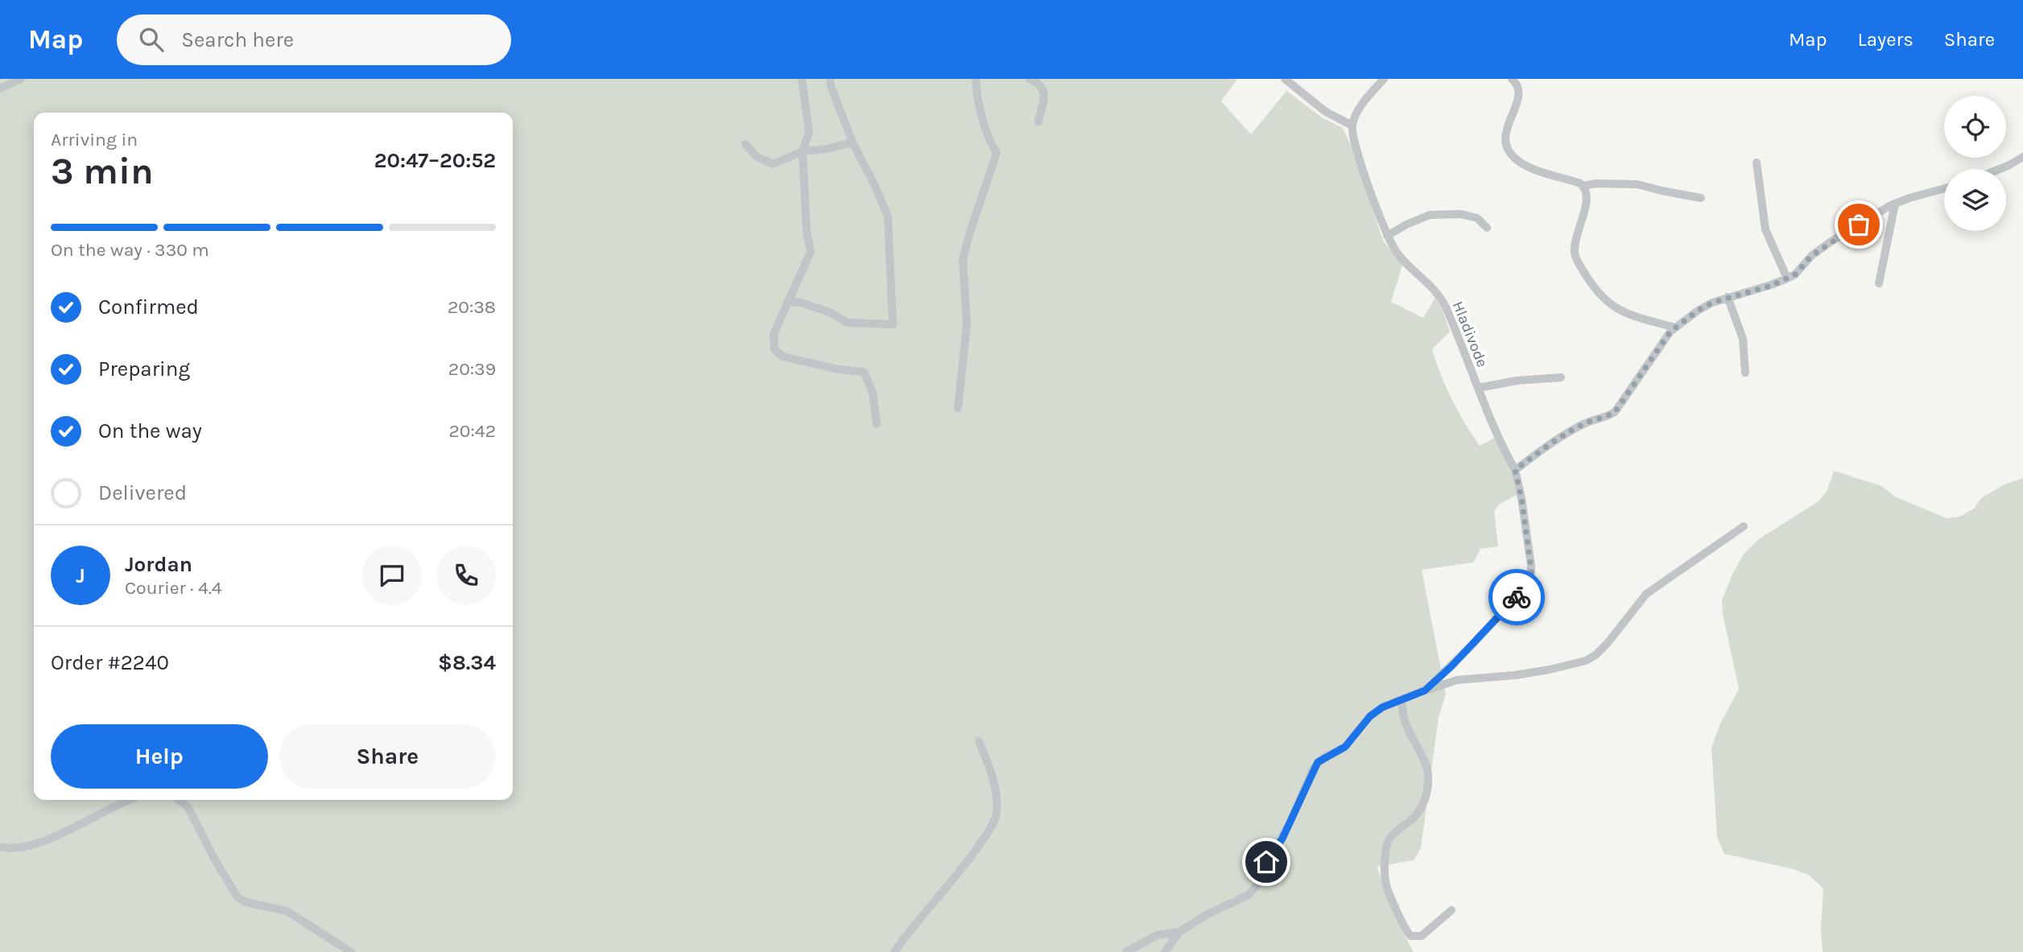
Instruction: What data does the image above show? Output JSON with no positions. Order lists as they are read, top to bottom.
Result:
{
  "streets": {
    "street": ["Hladivode"]
  },
  "page": {
    "header": "Map",
    "search": "Search here",
    "nav": ["Map", "Layers", "Share"],
    "heading": ["3 min", "Arriving in", "20:47–20:52"],
    "panel": [
      "Jordan",
      "Courier · 4.4",
      "Order #2240",
      "$8.34"
    ],
    "bar": "On the way · 330 m",
    "list": [
      ["Confirmed", "20:38"],
      ["Preparing", "20:39"],
      ["On the way", "20:42"],
      "Delivered"
    ],
    "round": "J",
    "buttons": ["Help", "Share"]
  }
}
